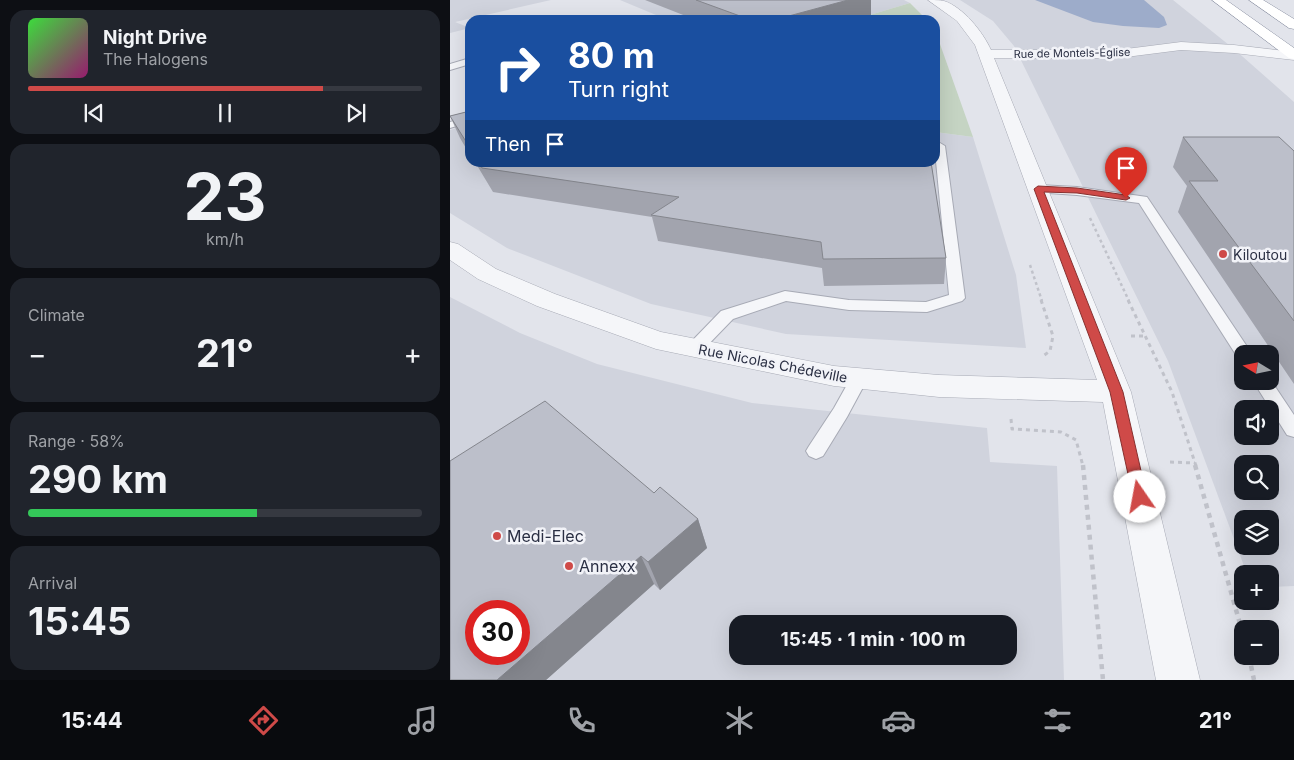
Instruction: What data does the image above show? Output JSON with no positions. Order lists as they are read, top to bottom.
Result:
{
  "streets": {
    "street": ["Rue de Montels-Église", "Rue Nicolas Chédeville"]
  },
  "places": ["Kiloutou", "Medi-Elec", "Annexx"],
  "north": "left",
  "page": {
    "turn": ["80 m", "Turn right"],
    "song": ["Night Drive", "The Halogens"],
    "then": "Then",
    "tile": [
      ["23", "km/h"],
      "Climate",
      ["Range · 58%", "290 km"],
      ["Arrival", "15:45"]
    ],
    "heat": ["−", "21°", "+"],
    "map_buttons": ["+", "−"],
    "limit": "30",
    "trip": "15:45 · 1 min · 100 m",
    "tabs": ["15:44", "21°"]
  }
}
